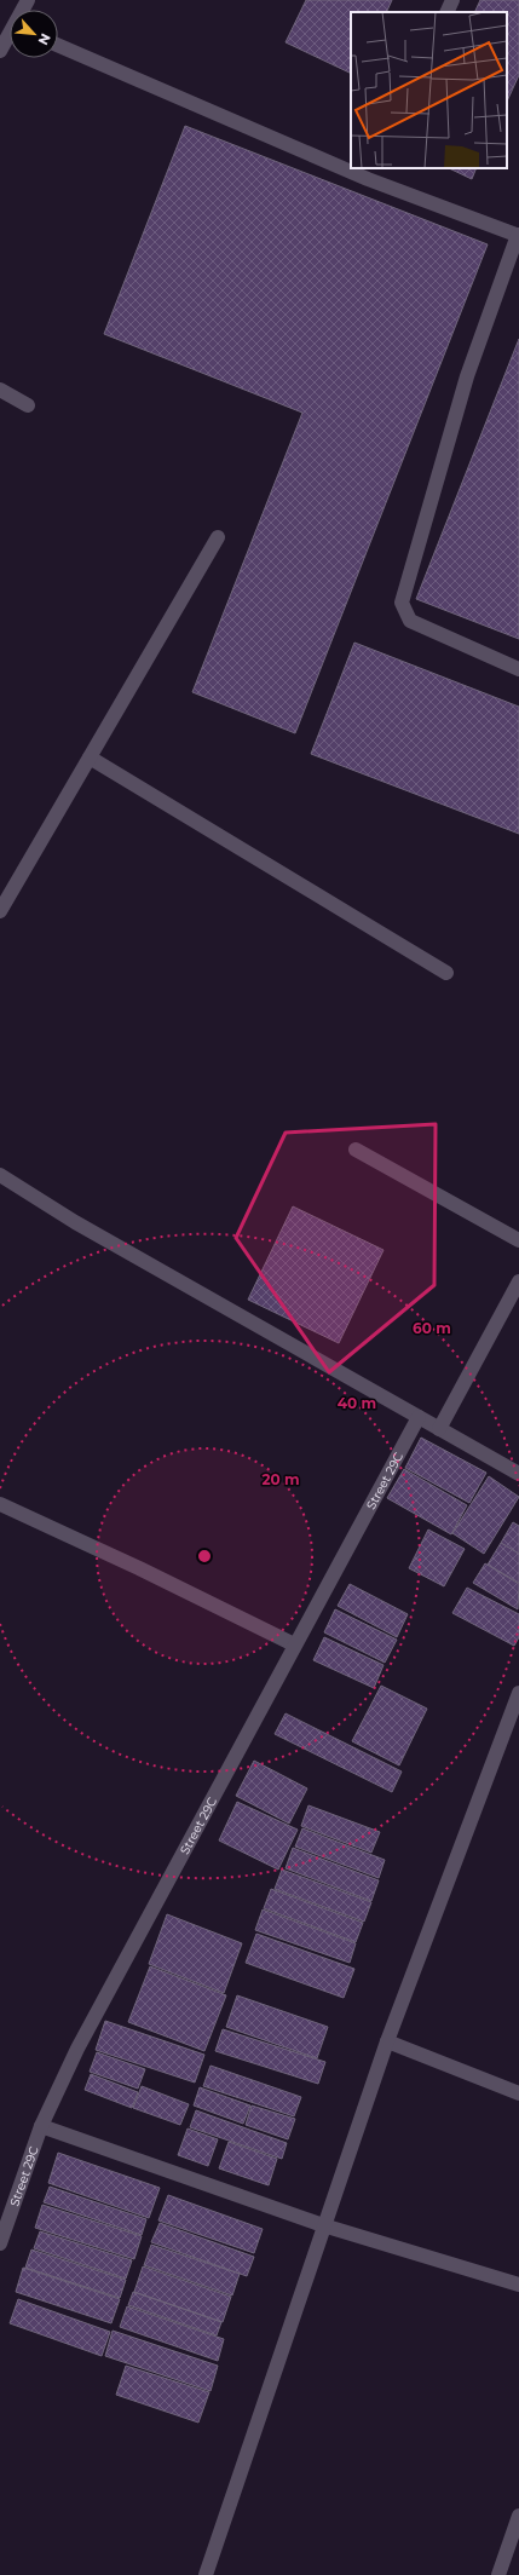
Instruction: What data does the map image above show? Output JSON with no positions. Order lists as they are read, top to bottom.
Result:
{
  "streets": {
    "street": ["Street 29C"]
  },
  "north": "bottom right",
  "rings": ["60 m", "40 m", "20 m"]
}
